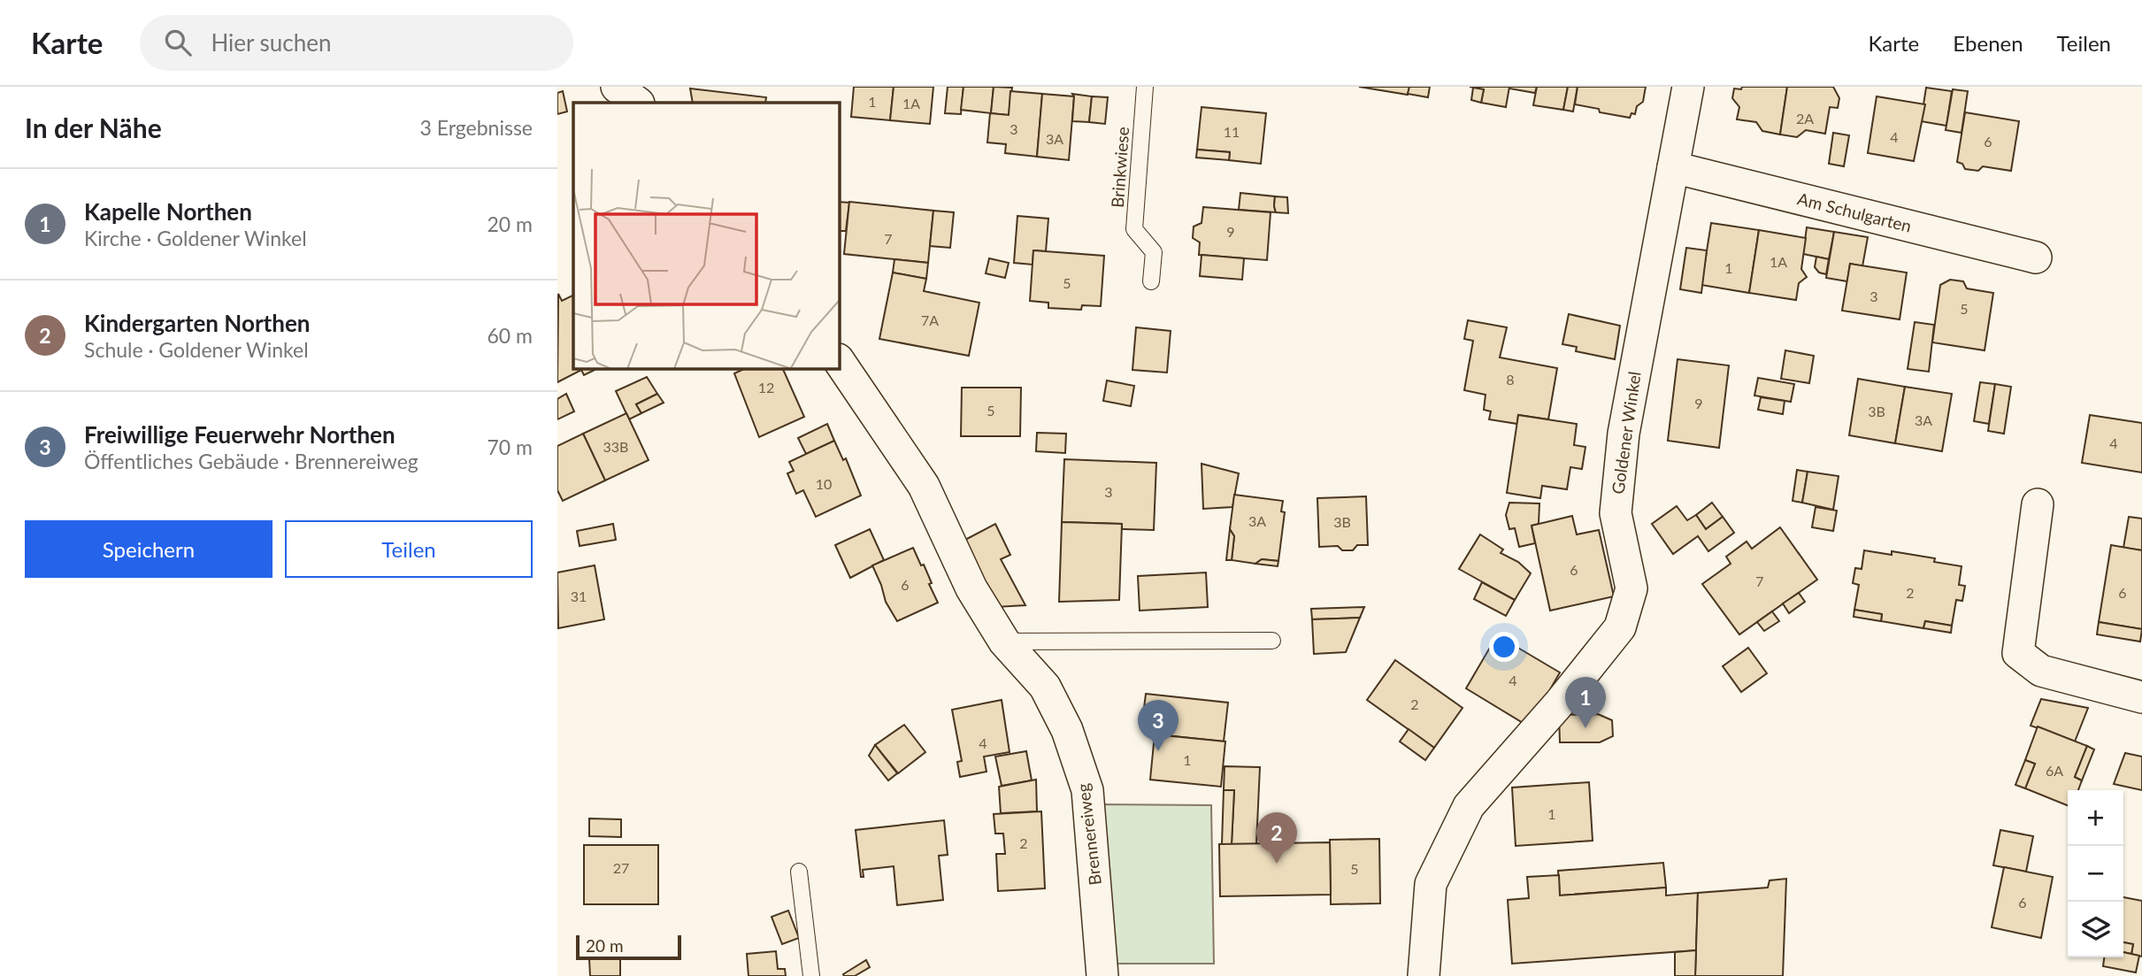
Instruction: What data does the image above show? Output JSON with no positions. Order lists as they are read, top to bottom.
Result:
{
  "streets": {
    "street": ["Am Schulgarten", "Goldener Winkel", "Brennereiweg"],
    "lane": ["Brinkwiese"]
  },
  "crossings": [
    ["Am Schulgarten", "Goldener Winkel"]
  ],
  "house_numbers": [
    "1",
    "1A",
    "2A",
    "3",
    "11",
    "4",
    "3A",
    "6",
    "9",
    "7",
    "1A",
    "1",
    "5",
    "3",
    "5",
    "7A",
    "8",
    "12",
    "9",
    "5",
    "3B",
    "3A",
    "4",
    "33B",
    "10",
    "3",
    "3A",
    "3B",
    "6",
    "7",
    "6",
    "2",
    "6",
    "31",
    "4",
    "2",
    "4",
    "1",
    "6A",
    "1",
    "2",
    "27",
    "5",
    "6"
  ],
  "scale_bar": "20 m",
  "page": {
    "header": "Karte",
    "search": "Hier suchen",
    "nav": ["Karte", "Ebenen", "Teilen"],
    "heading": ["In der Nähe", "3 Ergebnisse"],
    "list": [
      {
        "mark": "1",
        "name": "Kapelle Northen",
        "note": "Kirche · Goldener Winkel",
        "value": "20 m"
      },
      {
        "mark": "2",
        "name": "Kindergarten Northen",
        "note": "Schule · Goldener Winkel",
        "value": "60 m"
      },
      {
        "mark": "3",
        "name": "Freiwillige Feuerwehr Northen",
        "note": "Öffentliches Gebäude · Brennereiweg",
        "value": "70 m"
      }
    ],
    "buttons": ["Speichern", "Teilen"],
    "pins": ["1", "3", "2"],
    "map_buttons": ["+", "−"],
    "scale": "20 m"
  }
}
